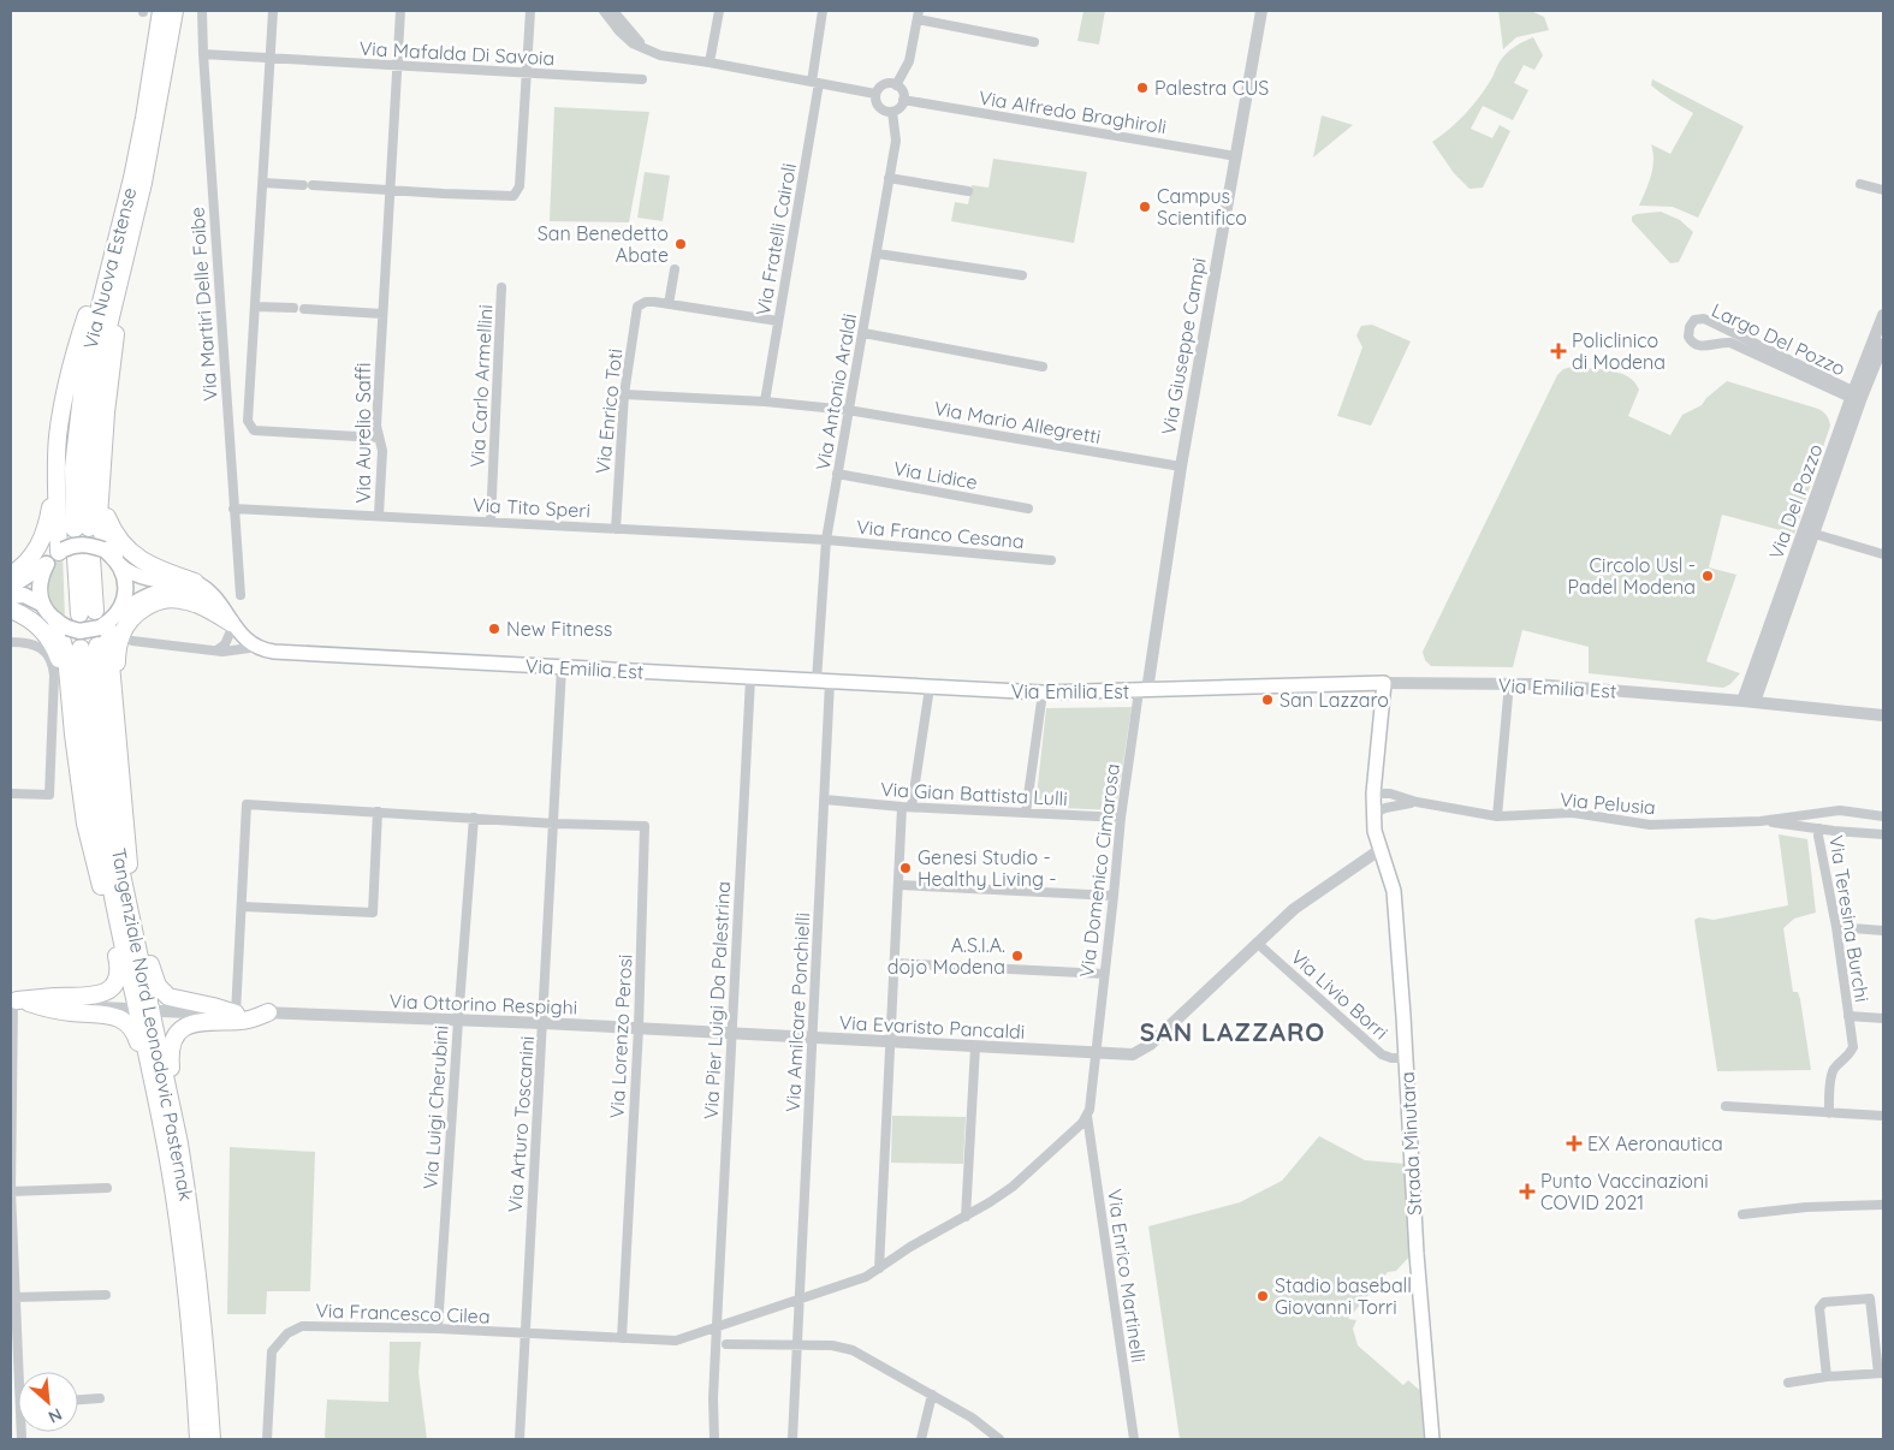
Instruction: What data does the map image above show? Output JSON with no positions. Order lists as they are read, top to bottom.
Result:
{
  "streets": {
    "highway": ["Via Nuova Estense", "Tangenziale Nord Leonodovic Pasternak"],
    "main road": ["Via Emilia Est", "Strada Minutara"],
    "street": [
      "Via Mafalda Di Savoia",
      "Via Alfredo Braghiroli",
      "Via Fratelli Cairoli",
      "Via Martiri Delle Foibe",
      "Largo Del Pozzo",
      "Via Giuseppe Campi",
      "Via Carlo Armellini",
      "Via Antonio Araldi",
      "Via Enrico Toti",
      "Via Mario Allegretti",
      "Via Aurelio Saffi",
      "Via Lidice",
      "Via Del Pozzo",
      "Via Tito Speri",
      "Via Franco Cesana",
      "Via Gian Battista Lulli",
      "Via Pelusia",
      "Via Domenico Cimarosa",
      "Via Teresina Burchi",
      "Via Livio Borri",
      "Via Pier Luigi Da Palestrina",
      "Via Ottorino Respighi",
      "Via Amilcare Ponchielli",
      "Via Evaristo Pancaldi",
      "Via Lorenzo Perosi",
      "Via Luigi Cherubini",
      "Via Arturo Toscanini",
      "Via Enrico Martinelli",
      "Via Francesco Cilea"
    ]
  },
  "crossings": [
    ["Via Mafalda Di Savoia", "Via Martiri Delle Foibe"],
    ["Via Mafalda Di Savoia", "Via Aurelio Saffi"],
    ["Via Alfredo Braghiroli", "Via Giuseppe Campi"],
    ["Via Alfredo Braghiroli", "Via Antonio Araldi"],
    ["Via Fratelli Cairoli", "Via Mario Allegretti"],
    ["Via Martiri Delle Foibe", "Via Tito Speri"],
    ["Largo Del Pozzo", "Via Del Pozzo"],
    ["Via Giuseppe Campi", "Via Mario Allegretti"],
    ["Via Giuseppe Campi", "Via Emilia Est"],
    ["Via Giuseppe Campi", "Via Domenico Cimarosa"],
    ["Via Carlo Armellini", "Via Tito Speri"],
    ["Via Antonio Araldi", "Via Mario Allegretti"],
    ["Via Antonio Araldi", "Via Lidice"],
    ["Via Antonio Araldi", "Via Tito Speri"],
    ["Via Antonio Araldi", "Via Franco Cesana"],
    ["Via Antonio Araldi", "Via Emilia Est"],
    ["Via Antonio Araldi", "Via Amilcare Ponchielli"],
    ["Via Enrico Toti", "Via Mario Allegretti"],
    ["Via Enrico Toti", "Via Tito Speri"],
    ["Via Aurelio Saffi", "Via Tito Speri"],
    ["Via Del Pozzo", "Via Emilia Est"],
    ["Via Tito Speri", "Via Franco Cesana"],
    ["Via Emilia Est", "Via Domenico Cimarosa"],
    ["Via Emilia Est", "Via Pier Luigi Da Palestrina"],
    ["Via Emilia Est", "Via Amilcare Ponchielli"],
    ["Via Emilia Est", "Via Arturo Toscanini"],
    ["Via Emilia Est", "Strada Minutara"],
    ["Via Gian Battista Lulli", "Via Domenico Cimarosa"],
    ["Via Gian Battista Lulli", "Via Amilcare Ponchielli"],
    ["Via Pelusia", "Via Teresina Burchi"],
    ["Via Pelusia", "Strada Minutara"],
    ["Via Domenico Cimarosa", "Via Evaristo Pancaldi"],
    ["Via Domenico Cimarosa", "Via Enrico Martinelli"],
    ["Via Domenico Cimarosa", "Via Francesco Cilea"],
    ["Via Livio Borri", "Via Evaristo Pancaldi"],
    ["Via Livio Borri", "Strada Minutara"],
    ["Via Pier Luigi Da Palestrina", "Via Ottorino Respighi"],
    ["Via Pier Luigi Da Palestrina", "Via Evaristo Pancaldi"],
    ["Via Pier Luigi Da Palestrina", "Via Francesco Cilea"],
    ["Via Ottorino Respighi", "Via Evaristo Pancaldi"],
    ["Via Ottorino Respighi", "Via Lorenzo Perosi"],
    ["Via Ottorino Respighi", "Via Luigi Cherubini"],
    ["Via Ottorino Respighi", "Via Arturo Toscanini"],
    ["Via Amilcare Ponchielli", "Via Evaristo Pancaldi"],
    ["Via Amilcare Ponchielli", "Via Francesco Cilea"],
    ["Via Lorenzo Perosi", "Via Arturo Toscanini"],
    ["Via Lorenzo Perosi", "Via Francesco Cilea"],
    ["Via Luigi Cherubini", "Via Francesco Cilea"],
    ["Via Arturo Toscanini", "Via Francesco Cilea"],
    ["Via Enrico Martinelli", "Via Francesco Cilea"]
  ],
  "districts": ["SAN LAZZARO"],
  "places": {
    "other": [
      "Palestra CUS",
      "Campus Scientifico",
      "San Benedetto Abate",
      "Circolo Usl - Padel Modena",
      "New Fitness",
      "San Lazzaro",
      "Genesi Studio - Healthy Living -",
      "A.S.I.A. dojo Modena",
      "Stadio baseball Giovanni Torri"
    ],
    "health": ["Policlinico di Modena", "EX Aeronautica", "Punto Vaccinazioni COVID 2021"]
  },
  "north": "bottom right"
}
